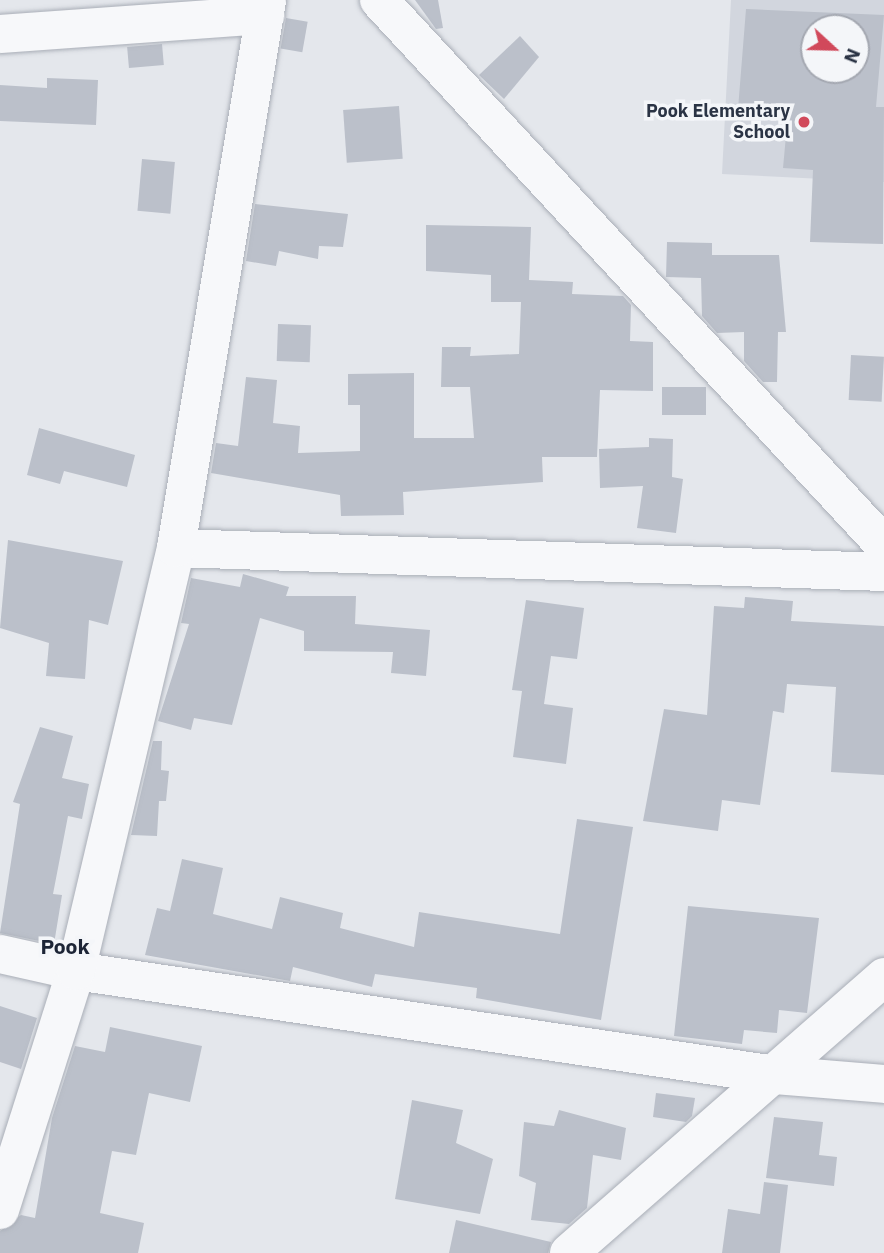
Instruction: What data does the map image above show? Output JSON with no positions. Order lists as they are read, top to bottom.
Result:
{
  "districts": ["Pook"],
  "places": ["Pook Elementary School"],
  "north": "right"
}
